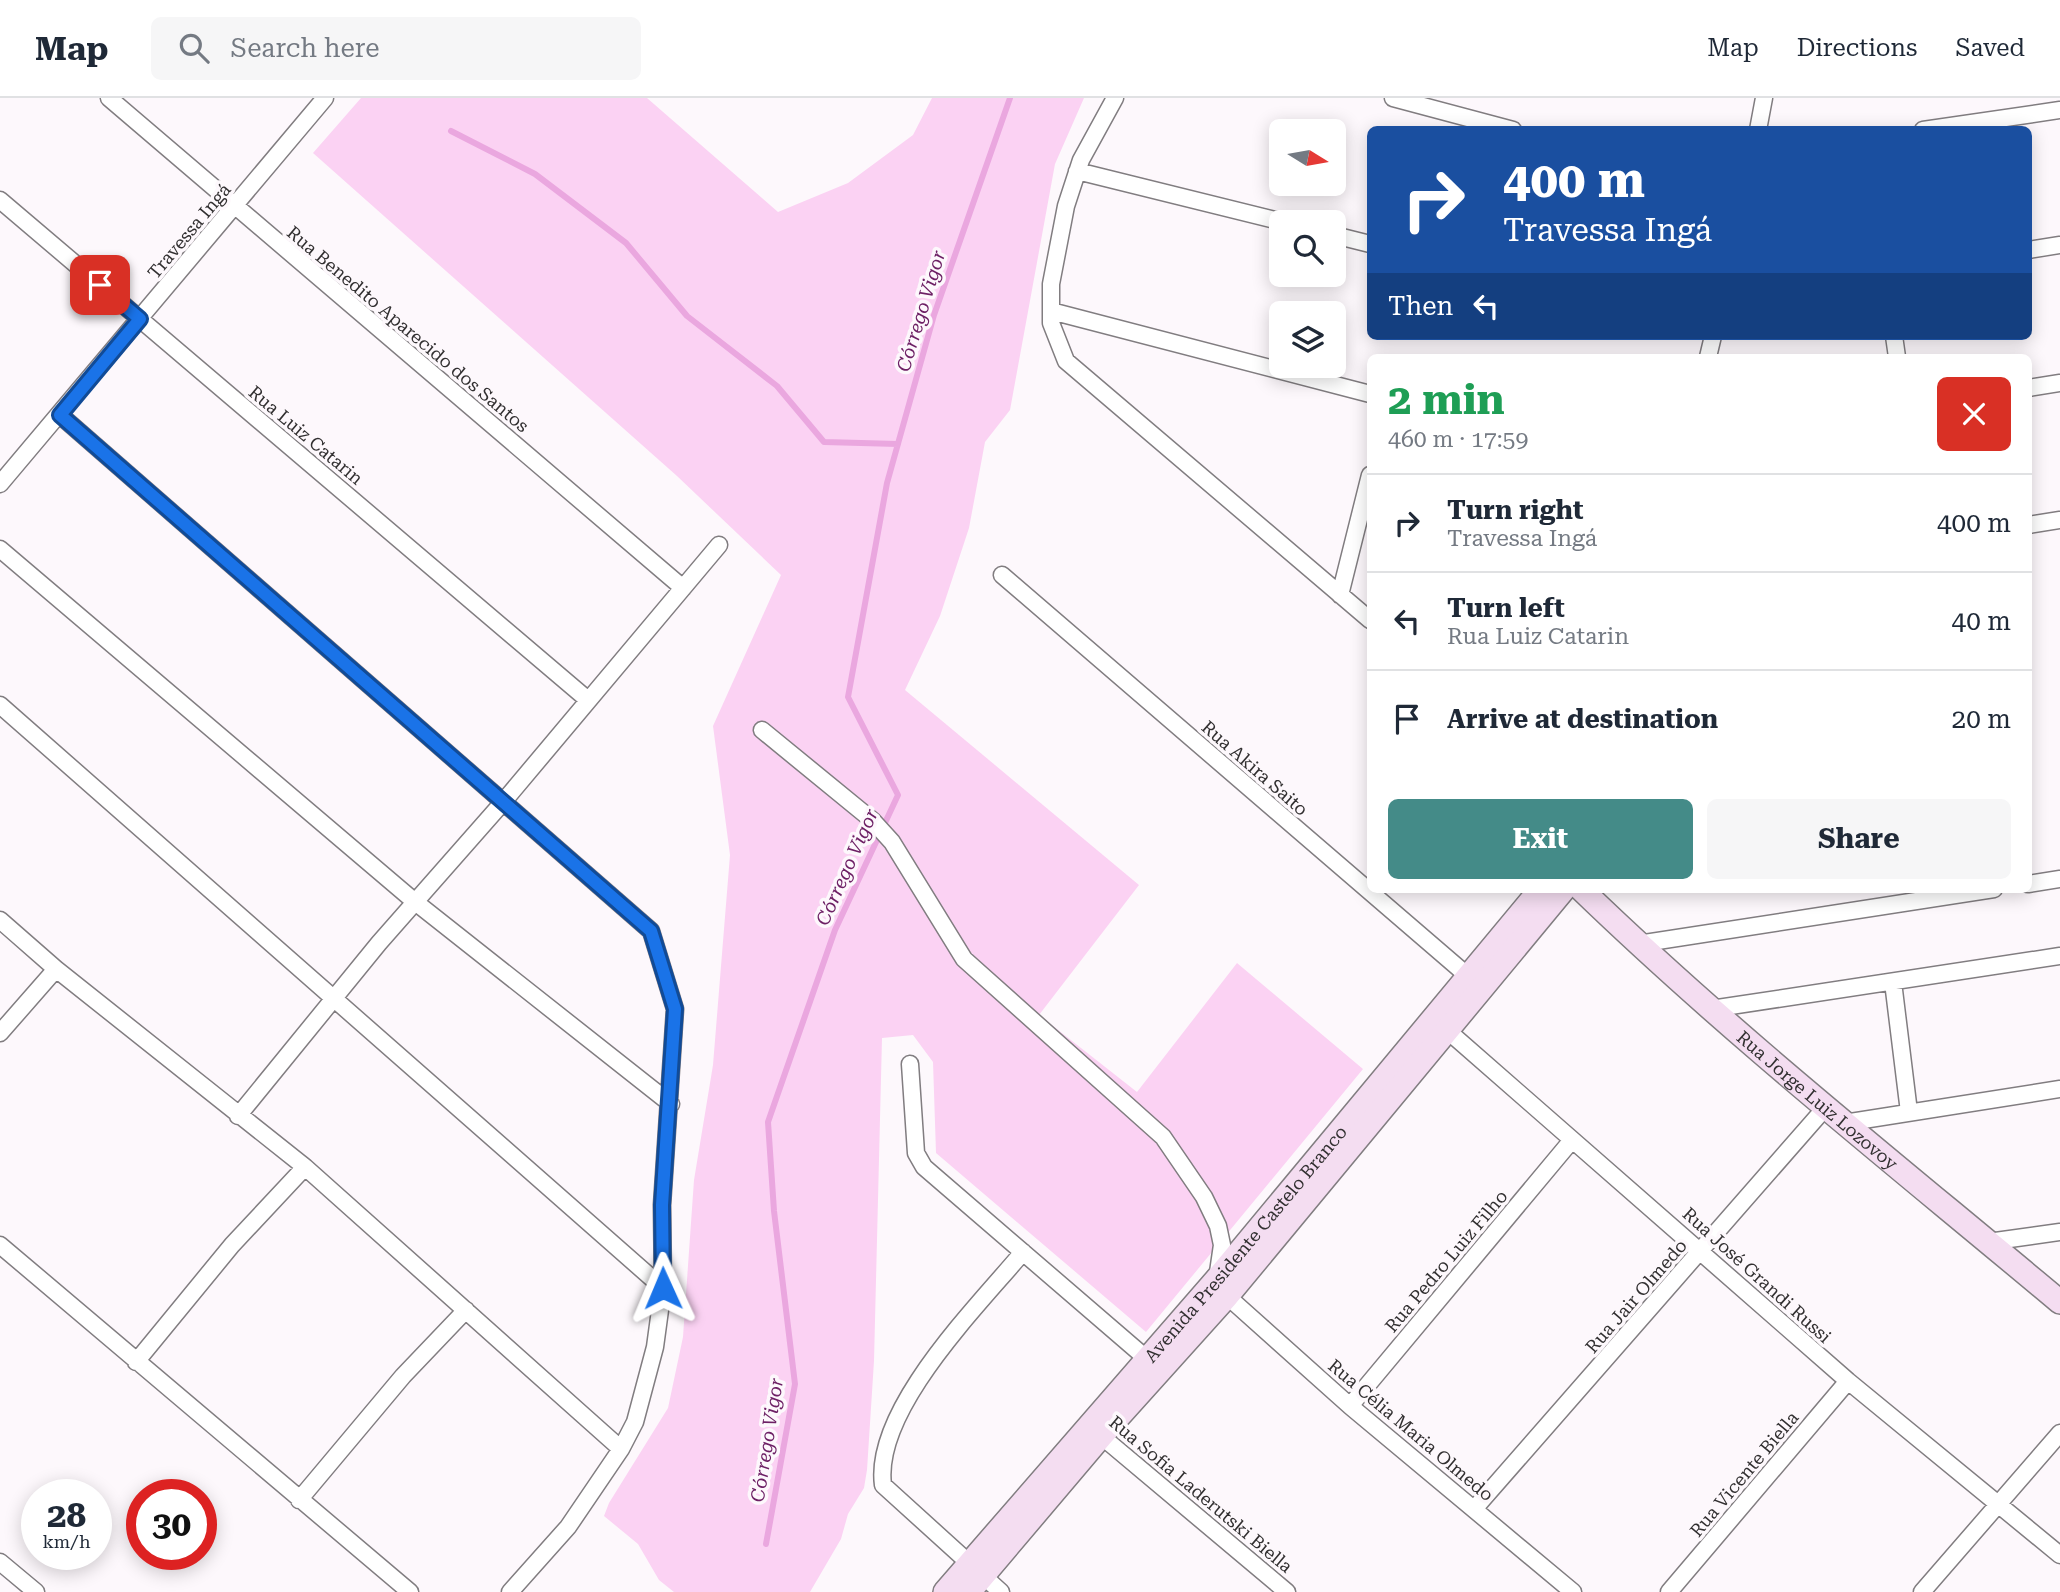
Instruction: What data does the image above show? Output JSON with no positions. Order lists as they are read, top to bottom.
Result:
{
  "streets": {
    "street": [
      "Travessa Ingá",
      "Rua Benedito Aparecido dos Santos",
      "Rua Luiz Catarin",
      "Rua Akira Saito",
      "Rua Jorge Luiz Lozovoy",
      "Avenida Presidente Castelo Branco",
      "Rua Pedro Luiz Filho",
      "Rua José Grandi Russi",
      "Rua Jair Olmedo",
      "Rua Célia Maria Olmedo",
      "Rua Vicente Biella",
      "Rua Sofia Laderutski Biella"
    ]
  },
  "crossings": [
    ["Travessa Ingá", "Rua Benedito Aparecido dos Santos"],
    ["Travessa Ingá", "Rua Luiz Catarin"],
    ["Rua Akira Saito", "Avenida Presidente Castelo Branco"],
    ["Rua Jorge Luiz Lozovoy", "Rua Jair Olmedo"],
    ["Avenida Presidente Castelo Branco", "Rua José Grandi Russi"],
    ["Avenida Presidente Castelo Branco", "Rua Célia Maria Olmedo"],
    ["Avenida Presidente Castelo Branco", "Rua Sofia Laderutski Biella"],
    ["Rua Pedro Luiz Filho", "Rua José Grandi Russi"],
    ["Rua Pedro Luiz Filho", "Rua Célia Maria Olmedo"],
    ["Rua José Grandi Russi", "Rua Jair Olmedo"],
    ["Rua José Grandi Russi", "Rua Vicente Biella"],
    ["Rua Jair Olmedo", "Rua Célia Maria Olmedo"]
  ],
  "water": ["Córrego Vigor"],
  "north": "right",
  "page": {
    "header": "Map",
    "search": "Search here",
    "nav": ["Map", "Directions", "Saved"],
    "turn": ["400 m", "Travessa Ingá"],
    "then": "Then",
    "heading": ["2 min", "460 m · 17:59"],
    "list": [
      {
        "name": "Turn right",
        "note": "Travessa Ingá",
        "value": "400 m"
      },
      {
        "name": "Turn left",
        "note": "Rua Luiz Catarin",
        "value": "40 m"
      },
      {
        "name": "Arrive at destination",
        "value": "20 m"
      }
    ],
    "buttons": ["Exit", "Share"],
    "speed": "28 km/h",
    "limit": "30"
  }
}
